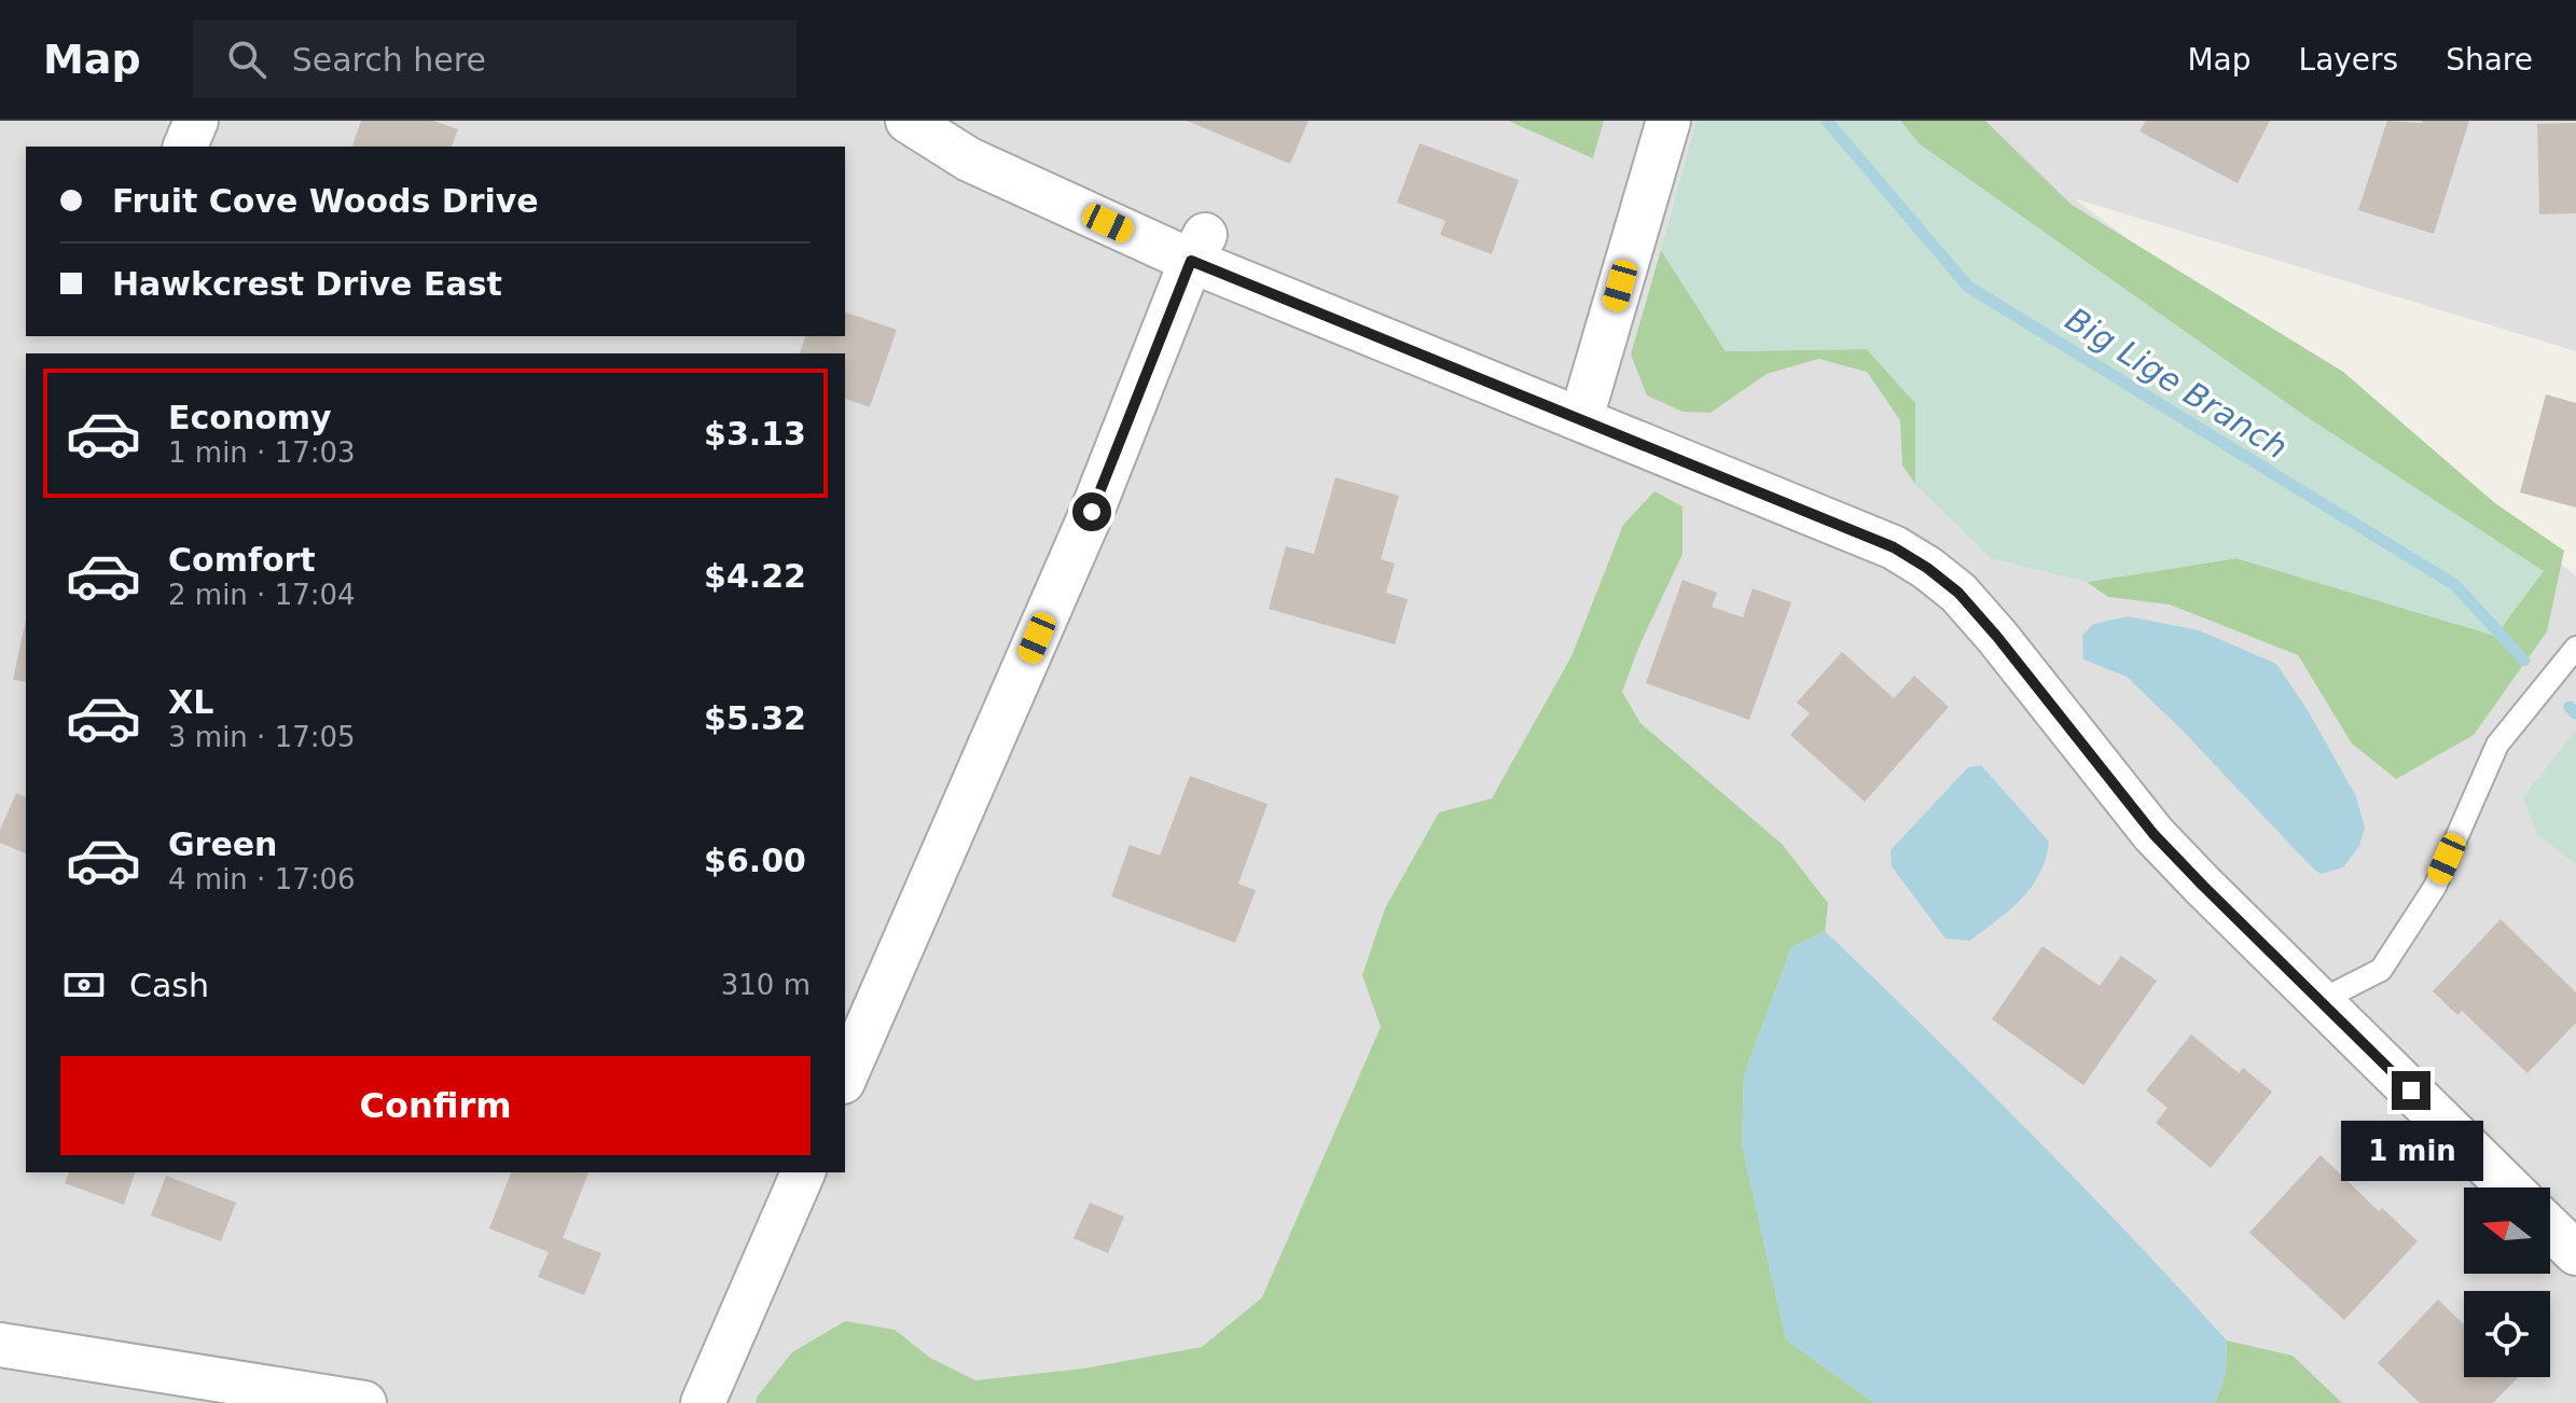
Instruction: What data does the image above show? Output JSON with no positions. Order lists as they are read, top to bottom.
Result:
{
  "water": ["Big Lige Branch"],
  "north": "left",
  "page": {
    "header": "Map",
    "search": "Search here",
    "nav": ["Map", "Layers", "Share"],
    "banner": ["Fruit Cove Woods Drive", "Hawkcrest Drive East"],
    "list": [
      {
        "name": "Economy",
        "note": "1 min · 17:03",
        "value": "$3.13"
      },
      {
        "name": "Comfort",
        "note": "2 min · 17:04",
        "value": "$4.22"
      },
      {
        "name": "XL",
        "note": "3 min · 17:05",
        "value": "$5.32"
      },
      {
        "name": "Green",
        "note": "4 min · 17:06",
        "value": "$6.00"
      }
    ],
    "pay": ["Cash", "310 m"],
    "buttons": "Confirm",
    "bubble": "1 min"
  }
}
